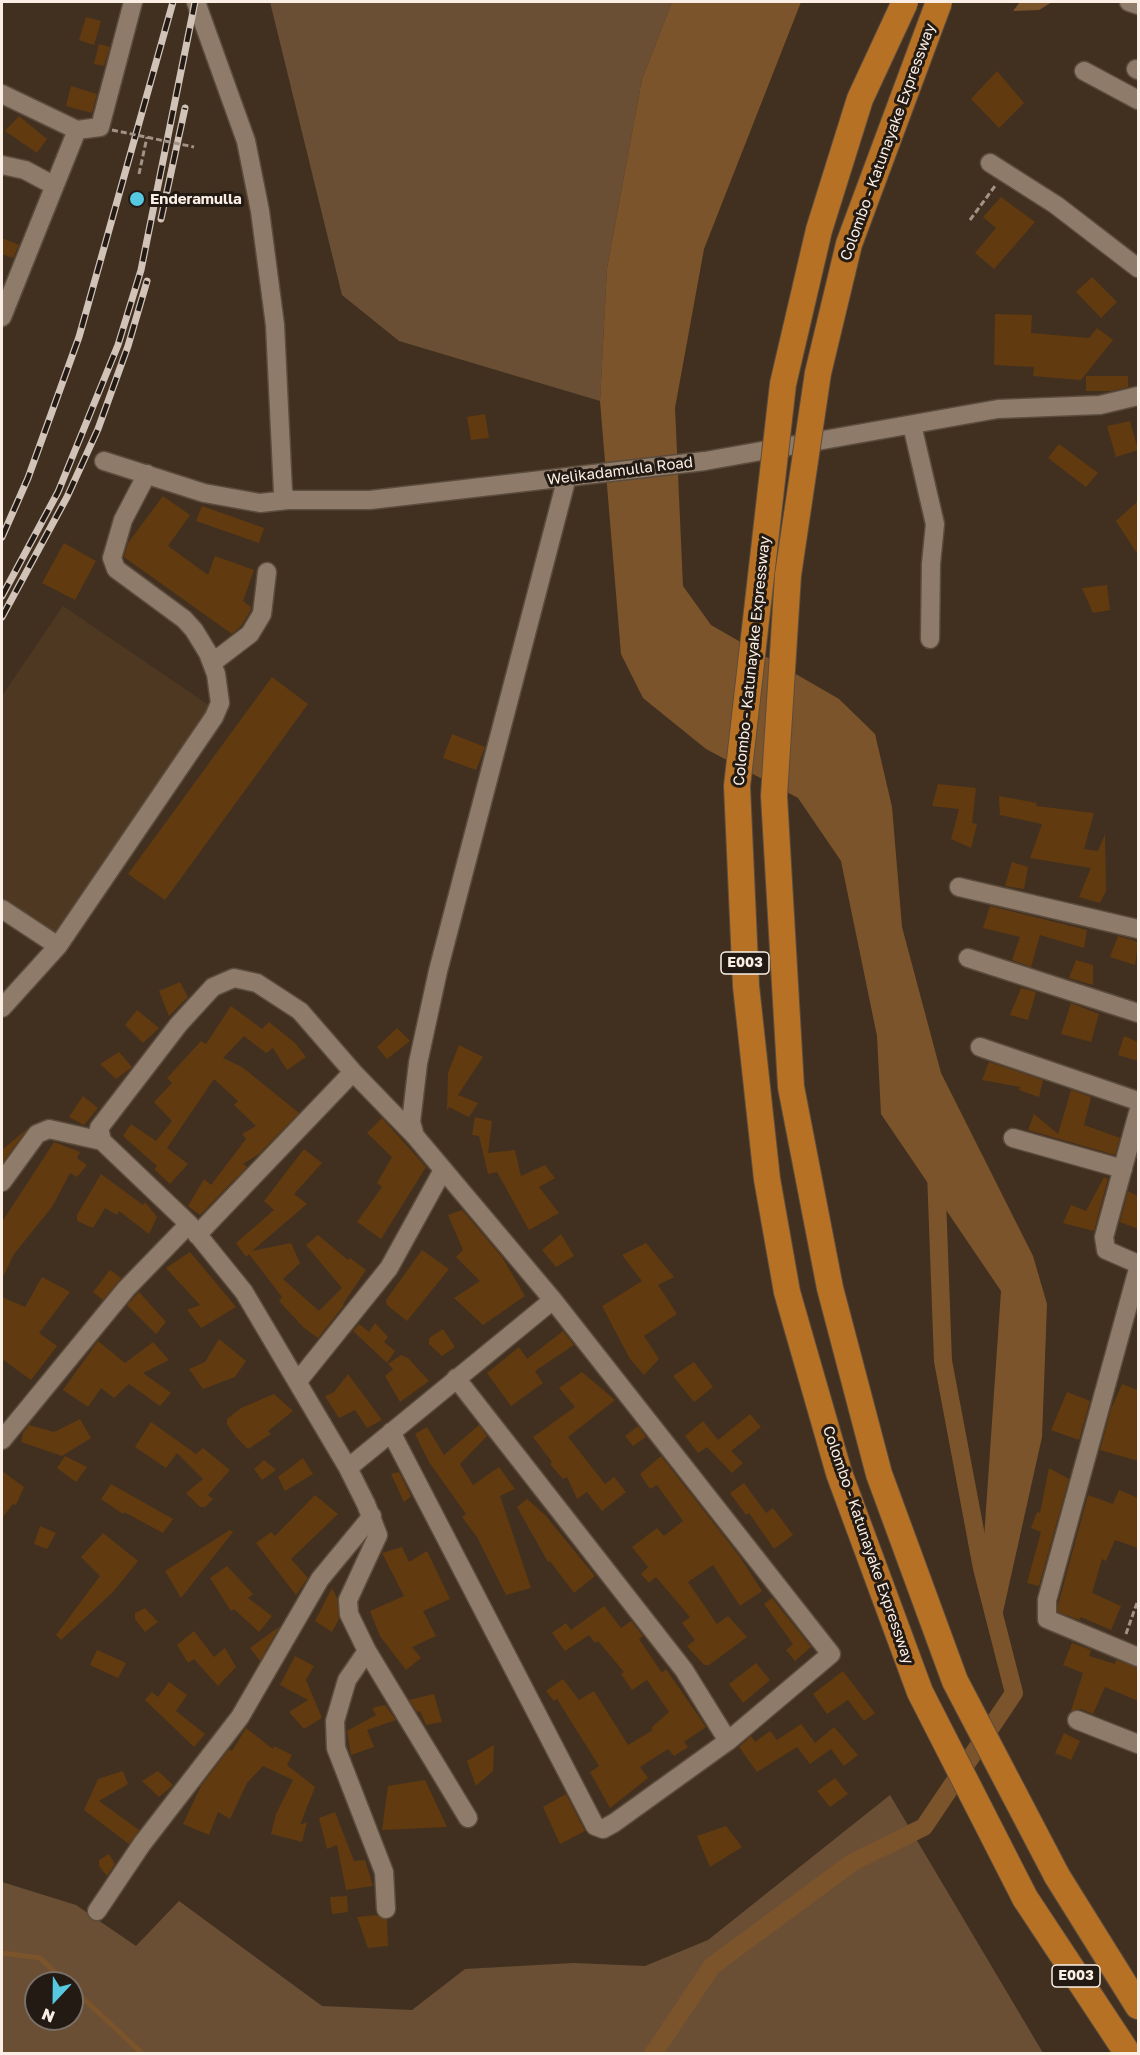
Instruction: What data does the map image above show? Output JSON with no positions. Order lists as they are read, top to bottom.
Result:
{
  "streets": {
    "highway": ["Colombo - Katunayake Expressway", "E003"],
    "street": ["Welikadamulla Road"]
  },
  "places": ["Enderamulla"],
  "north": "bottom"
}
